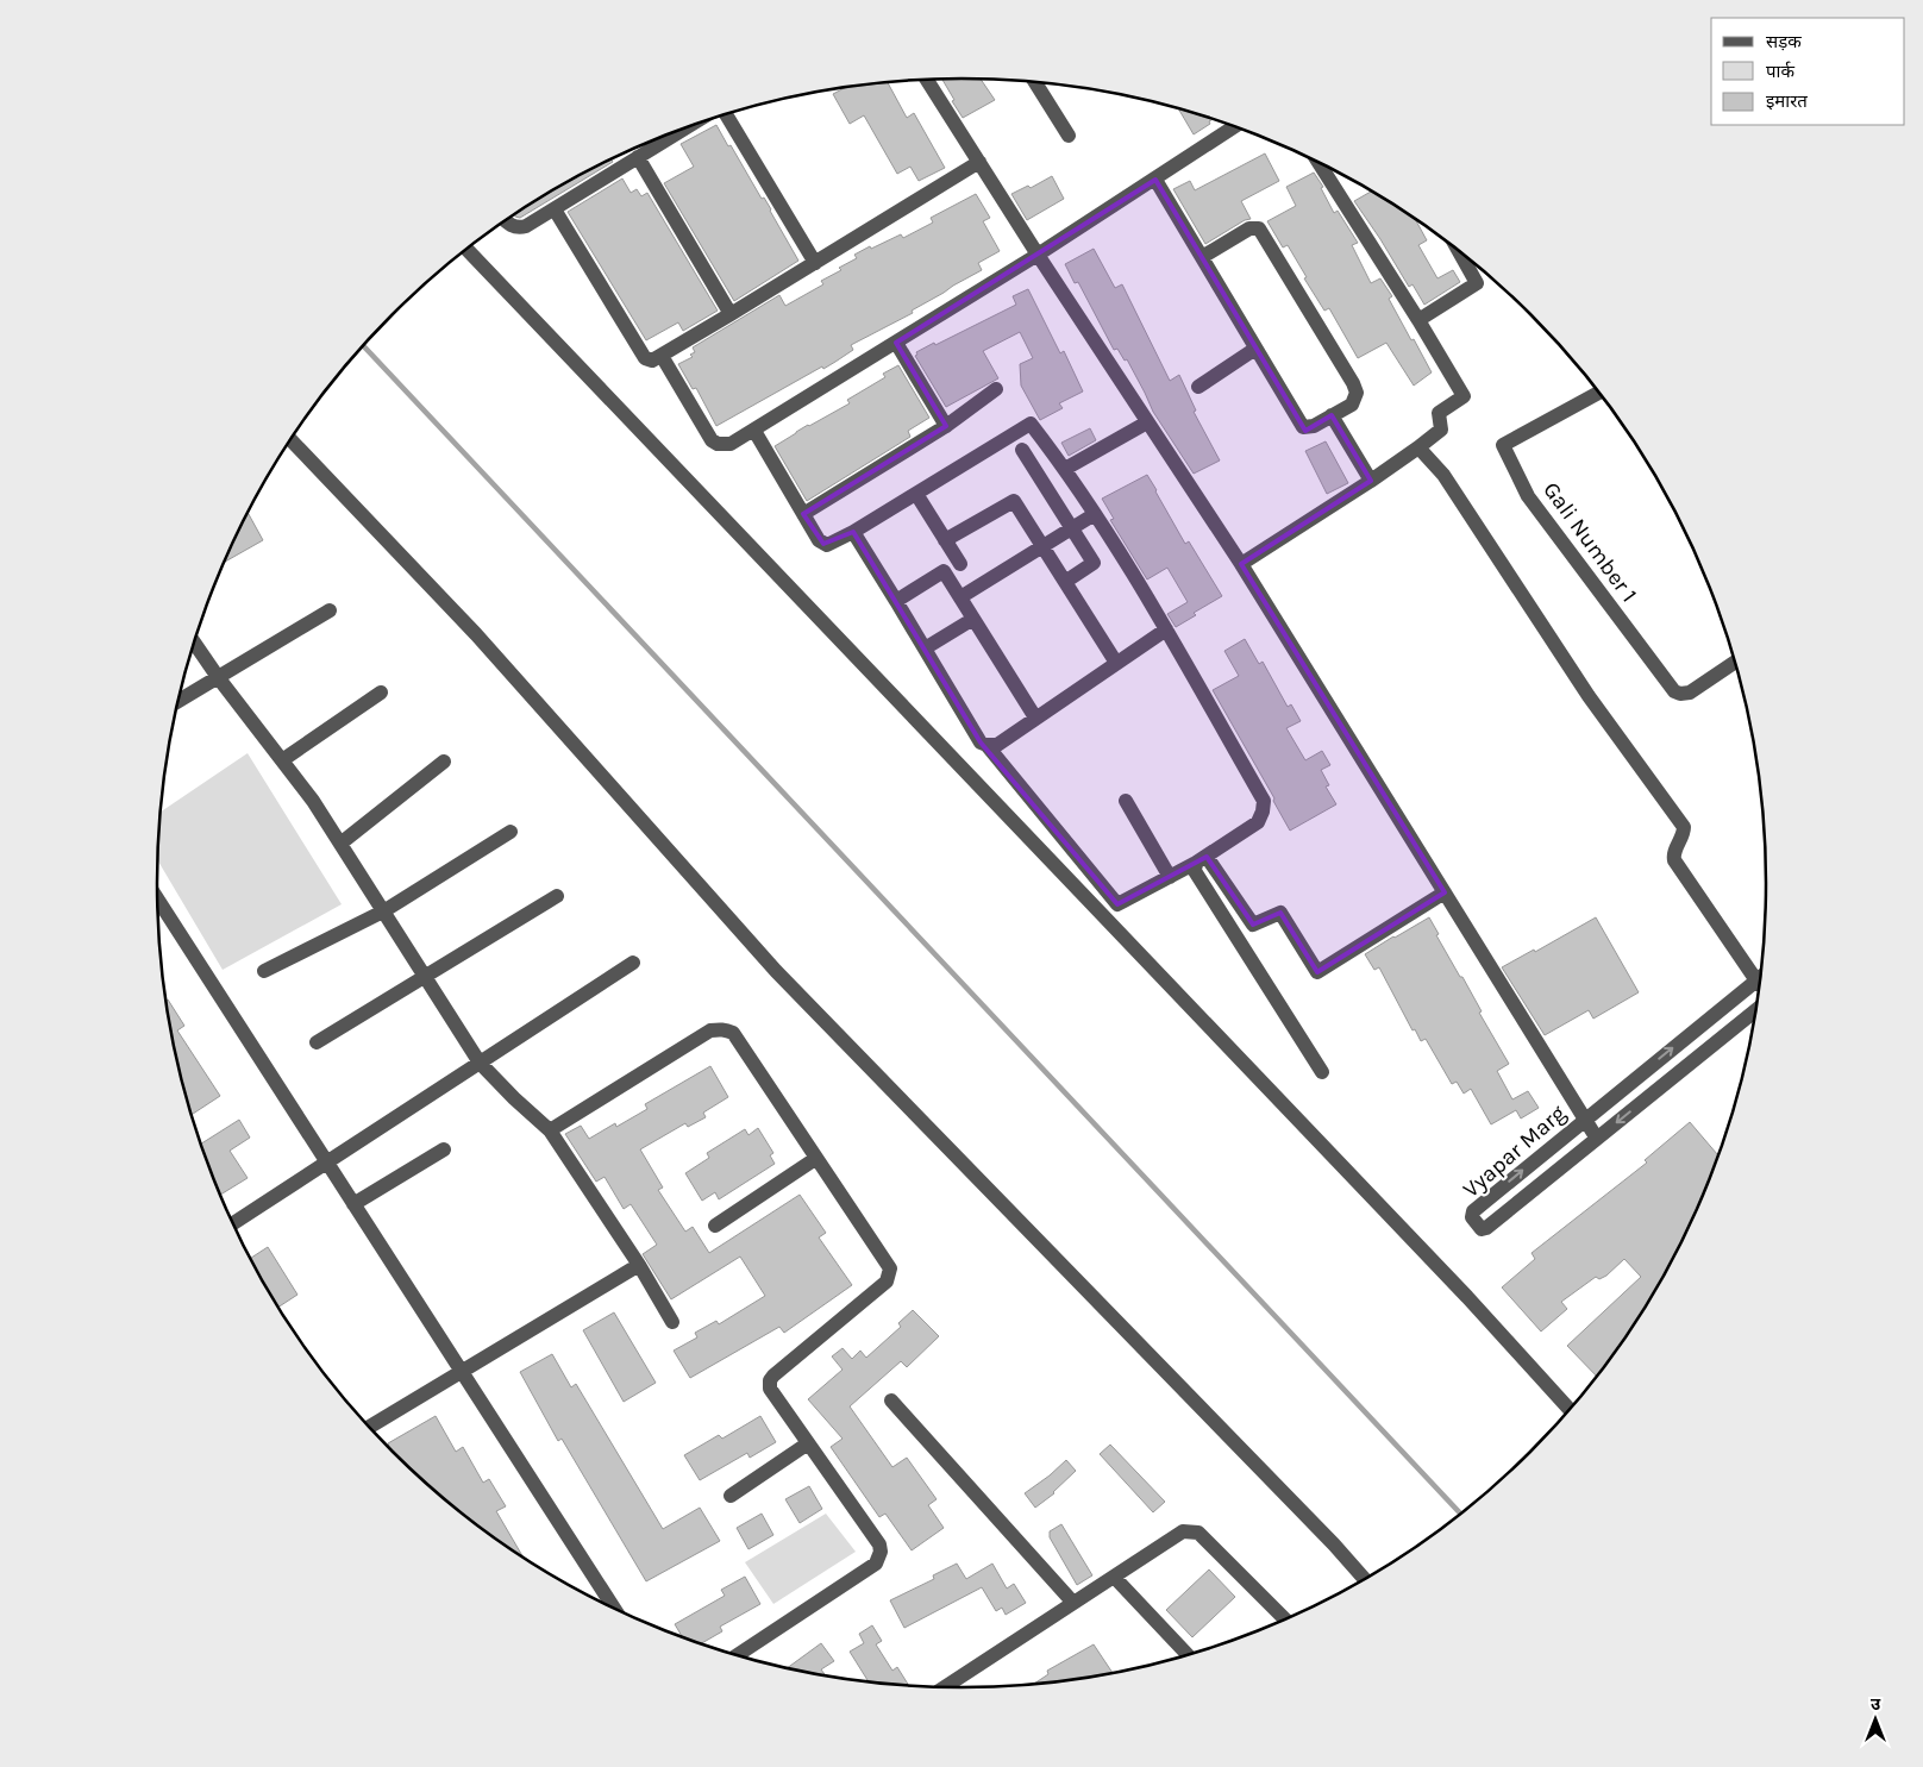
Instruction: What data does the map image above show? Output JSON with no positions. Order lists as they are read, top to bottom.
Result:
{
  "streets": {
    "street": ["Gali Number 1", "Vyapar Marg"]
  },
  "legend": ["सड़क", "पार्क", "इमारत"],
  "north": "top"
}
